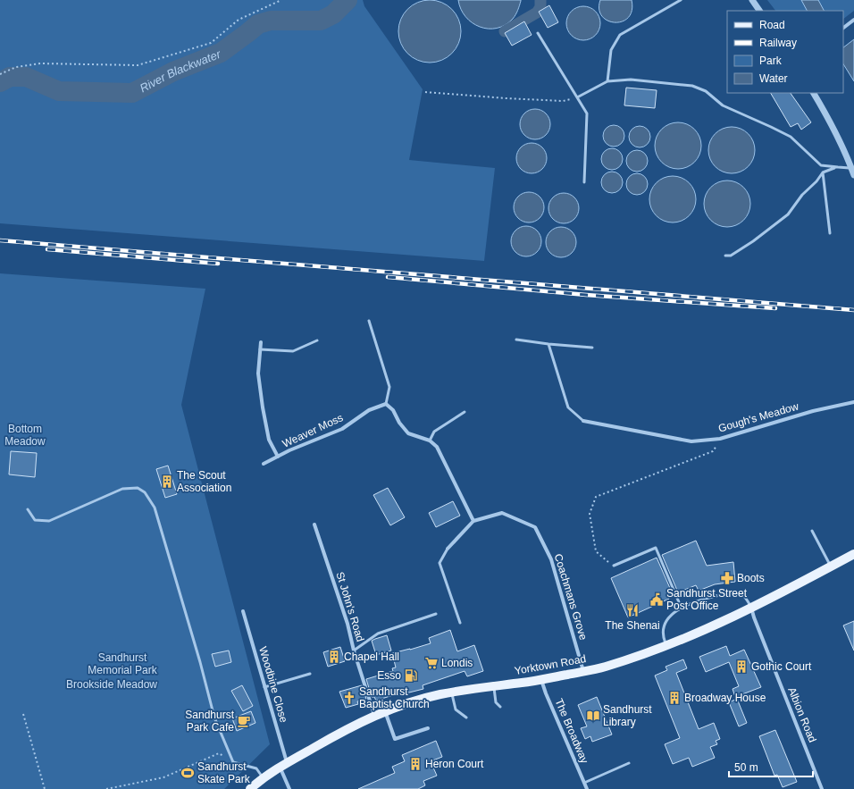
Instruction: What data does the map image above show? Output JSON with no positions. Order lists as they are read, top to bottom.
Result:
{
  "streets": {
    "main road": ["Yorktown Road"],
    "street": [
      "Gough's Meadow",
      "Weaver Moss",
      "Coachmans Grove",
      "St John's Road",
      "Woodbine Close",
      "Albion Road",
      "The Broadway"
    ]
  },
  "crossings": [
    ["Coachmans Grove", "Yorktown Road"],
    ["St John's Road", "Yorktown Road"],
    ["Yorktown Road", "Woodbine Close"],
    ["Yorktown Road", "Albion Road"],
    ["Yorktown Road", "The Broadway"]
  ],
  "water": ["River Blackwater"],
  "parks": ["Bottom Meadow", "Sandhurst Memorial Park", "Brookside Meadow"],
  "places": {
    "building": [
      "The Scout Association",
      "Chapel Hall",
      "Gothic Court",
      "Broadway House",
      "Heron Court"
    ],
    "pharmacy": ["Boots"],
    "public building": ["Sandhurst Street Post Office"],
    "restaurant": ["The Shenai"],
    "supermarket": ["Londis"],
    "fuel station": ["Esso"],
    "church": ["Sandhurst Baptist Church"],
    "library": ["Sandhurst Library"],
    "cafe": ["Sandhurst Park Cafe"],
    "sports": ["Sandhurst Skate Park"]
  },
  "legend": [
    "Road",
    "Railway",
    "Park",
    "Water"
  ],
  "scale_bar": "50 m"
}
